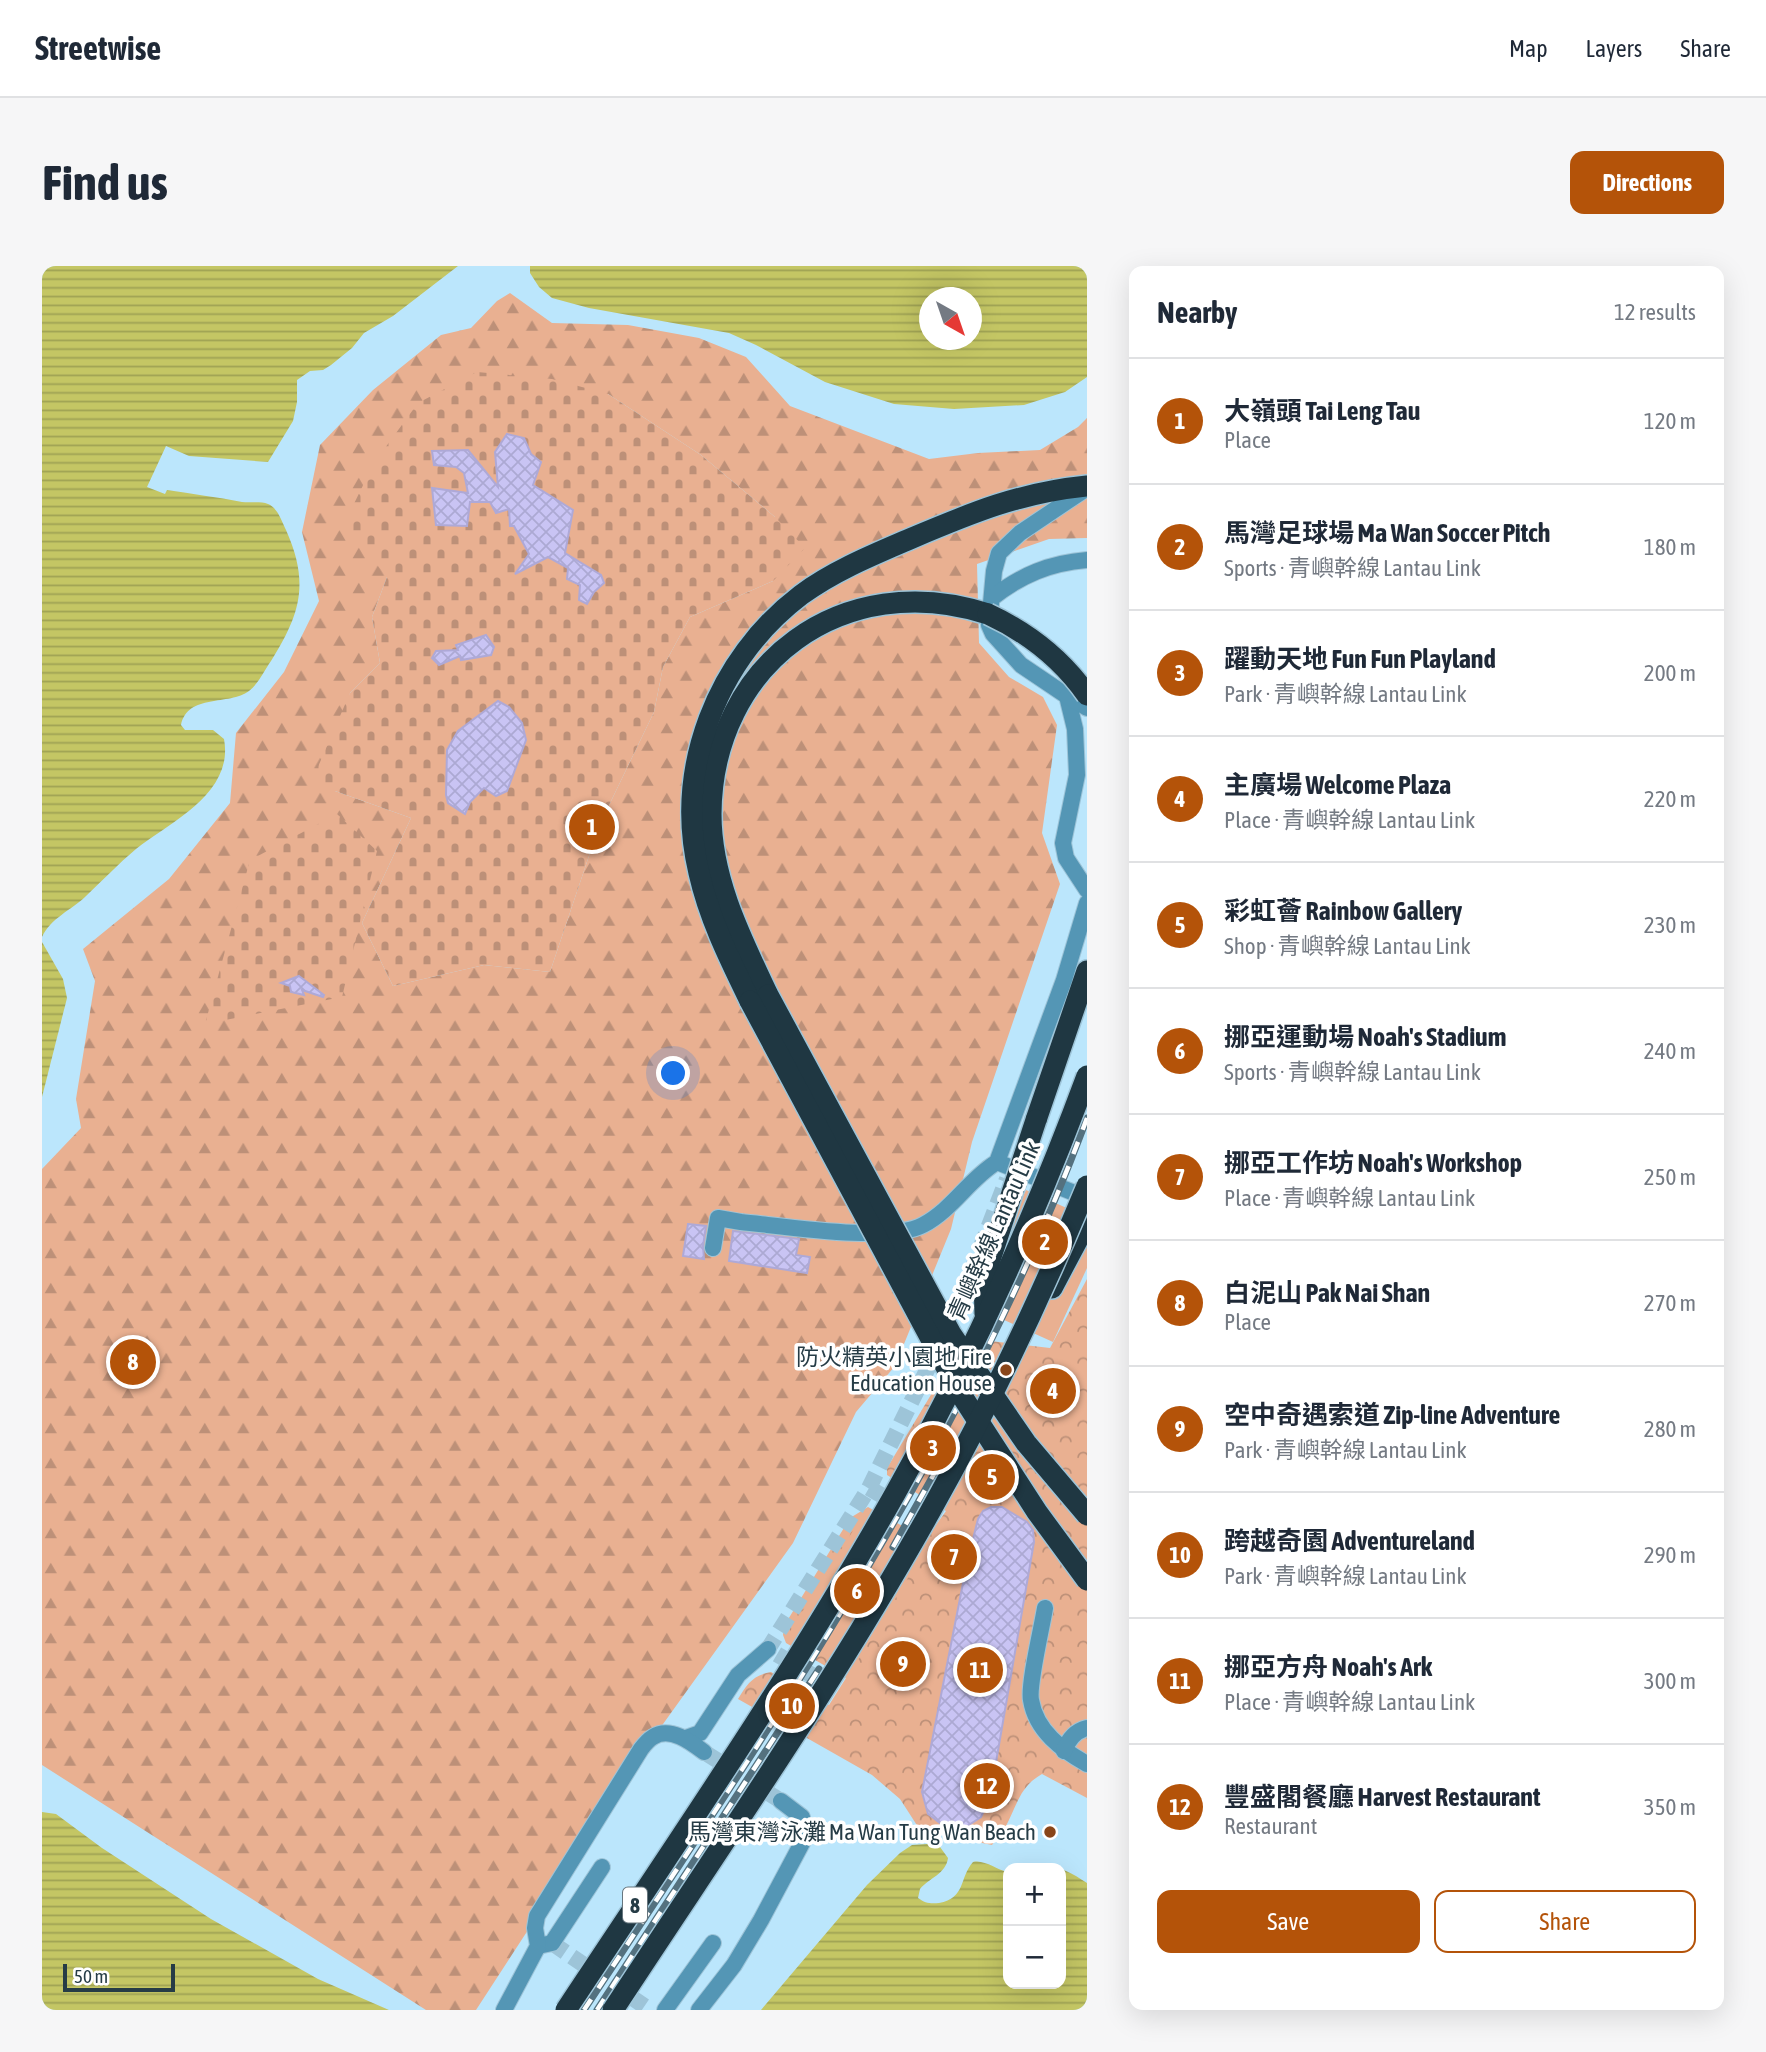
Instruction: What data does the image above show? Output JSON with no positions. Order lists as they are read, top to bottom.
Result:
{
  "streets": {
    "highway": ["青嶼幹線 Lantau Link", "8"]
  },
  "places": ["防火精英小園地 Fire Education House", "馬灣東灣泳灘 Ma Wan Tung Wan Beach"],
  "scale_bar": "50 m",
  "north": "bottom right",
  "page": {
    "header": "Streetwise",
    "nav": ["Map", "Layers", "Share"],
    "buttons": [
      "Directions",
      ["Save", "Share"]
    ],
    "title": "Find us",
    "heading": ["Nearby", "12 results"],
    "list": [
      {
        "mark": "1",
        "name": "大嶺頭 Tai Leng Tau",
        "note": "Place",
        "value": "120 m"
      },
      {
        "mark": "2",
        "name": "馬灣足球場 Ma Wan Soccer Pitch",
        "note": "Sports · 青嶼幹線 Lantau Link",
        "value": "180 m"
      },
      {
        "mark": "3",
        "name": "躍動天地 Fun Fun Playland",
        "note": "Park · 青嶼幹線 Lantau Link",
        "value": "200 m"
      },
      {
        "mark": "4",
        "name": "主廣場 Welcome Plaza",
        "note": "Place · 青嶼幹線 Lantau Link",
        "value": "220 m"
      },
      {
        "mark": "5",
        "name": "彩虹薈 Rainbow Gallery",
        "note": "Shop · 青嶼幹線 Lantau Link",
        "value": "230 m"
      },
      {
        "mark": "6",
        "name": "挪亞運動場 Noah's Stadium",
        "note": "Sports · 青嶼幹線 Lantau Link",
        "value": "240 m"
      },
      {
        "mark": "7",
        "name": "挪亞工作坊 Noah's Workshop",
        "note": "Place · 青嶼幹線 Lantau Link",
        "value": "250 m"
      },
      {
        "mark": "8",
        "name": "白泥山 Pak Nai Shan",
        "note": "Place",
        "value": "270 m"
      },
      {
        "mark": "9",
        "name": "空中奇遇索道 Zip-line Adventure",
        "note": "Park · 青嶼幹線 Lantau Link",
        "value": "280 m"
      },
      {
        "mark": "10",
        "name": "跨越奇園 Adventureland",
        "note": "Park · 青嶼幹線 Lantau Link",
        "value": "290 m"
      },
      {
        "mark": "11",
        "name": "挪亞方舟 Noah's Ark",
        "note": "Place · 青嶼幹線 Lantau Link",
        "value": "300 m"
      },
      {
        "mark": "12",
        "name": "豐盛閣餐廳 Harvest Restaurant",
        "note": "Restaurant",
        "value": "350 m"
      }
    ],
    "pins": [
      "1",
      "2",
      "8",
      "4",
      "3",
      "5",
      "7",
      "6",
      "9",
      "11",
      "10",
      "12"
    ],
    "map_buttons": ["+", "−"],
    "scale": "50 m"
  }
}
